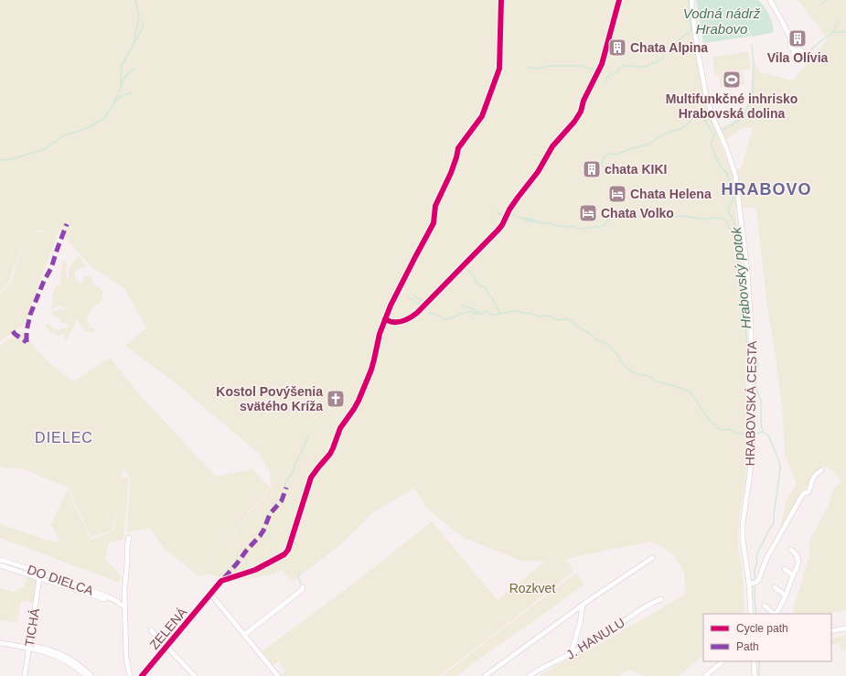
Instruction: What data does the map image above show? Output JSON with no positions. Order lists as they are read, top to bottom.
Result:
{
  "streets": {
    "street": [
      "HRABOVSKÁ CESTA",
      "DO DIELCA",
      "TICHÁ",
      "ZELENÁ",
      "J. HANULU"
    ]
  },
  "crossings": [
    ["DO DIELCA", "TICHÁ"]
  ],
  "districts": ["HRABOVO", "DIELEC"],
  "water": ["Vodná nádrž Hrabovo", "Hrabovský potok"],
  "parks": ["Rozkvet"],
  "places": {
    "building": ["Vila Olívia", "Chata Alpina", "chata KIKI"],
    "sports": ["Multifunkčné inhrisko Hrabovská dolina"],
    "hotel": ["Chata Helena", "Chata Volko"],
    "church": ["Kostol Povýšenia svätého Kríža"]
  },
  "legend": ["Cycle path", "Path"]
}
